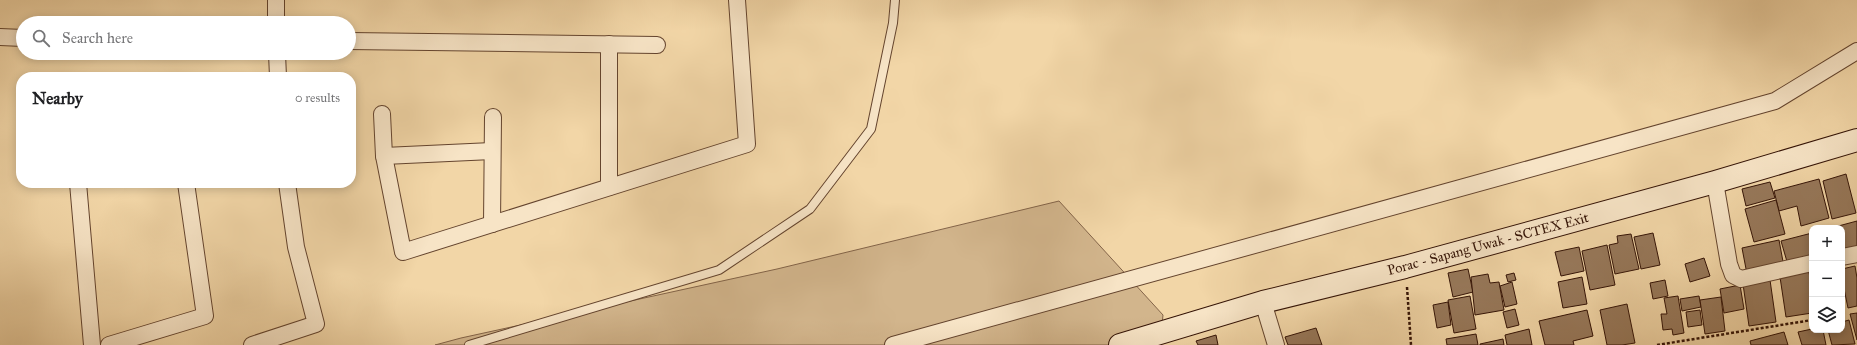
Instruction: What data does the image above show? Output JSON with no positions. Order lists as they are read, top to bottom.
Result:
{
  "streets": {
    "main road": ["Porac - Sapang Uwak - SCTEX Exit"]
  },
  "page": {
    "search": "Search here",
    "heading": ["Nearby", "0 results"],
    "map_buttons": ["+", "−"]
  }
}
